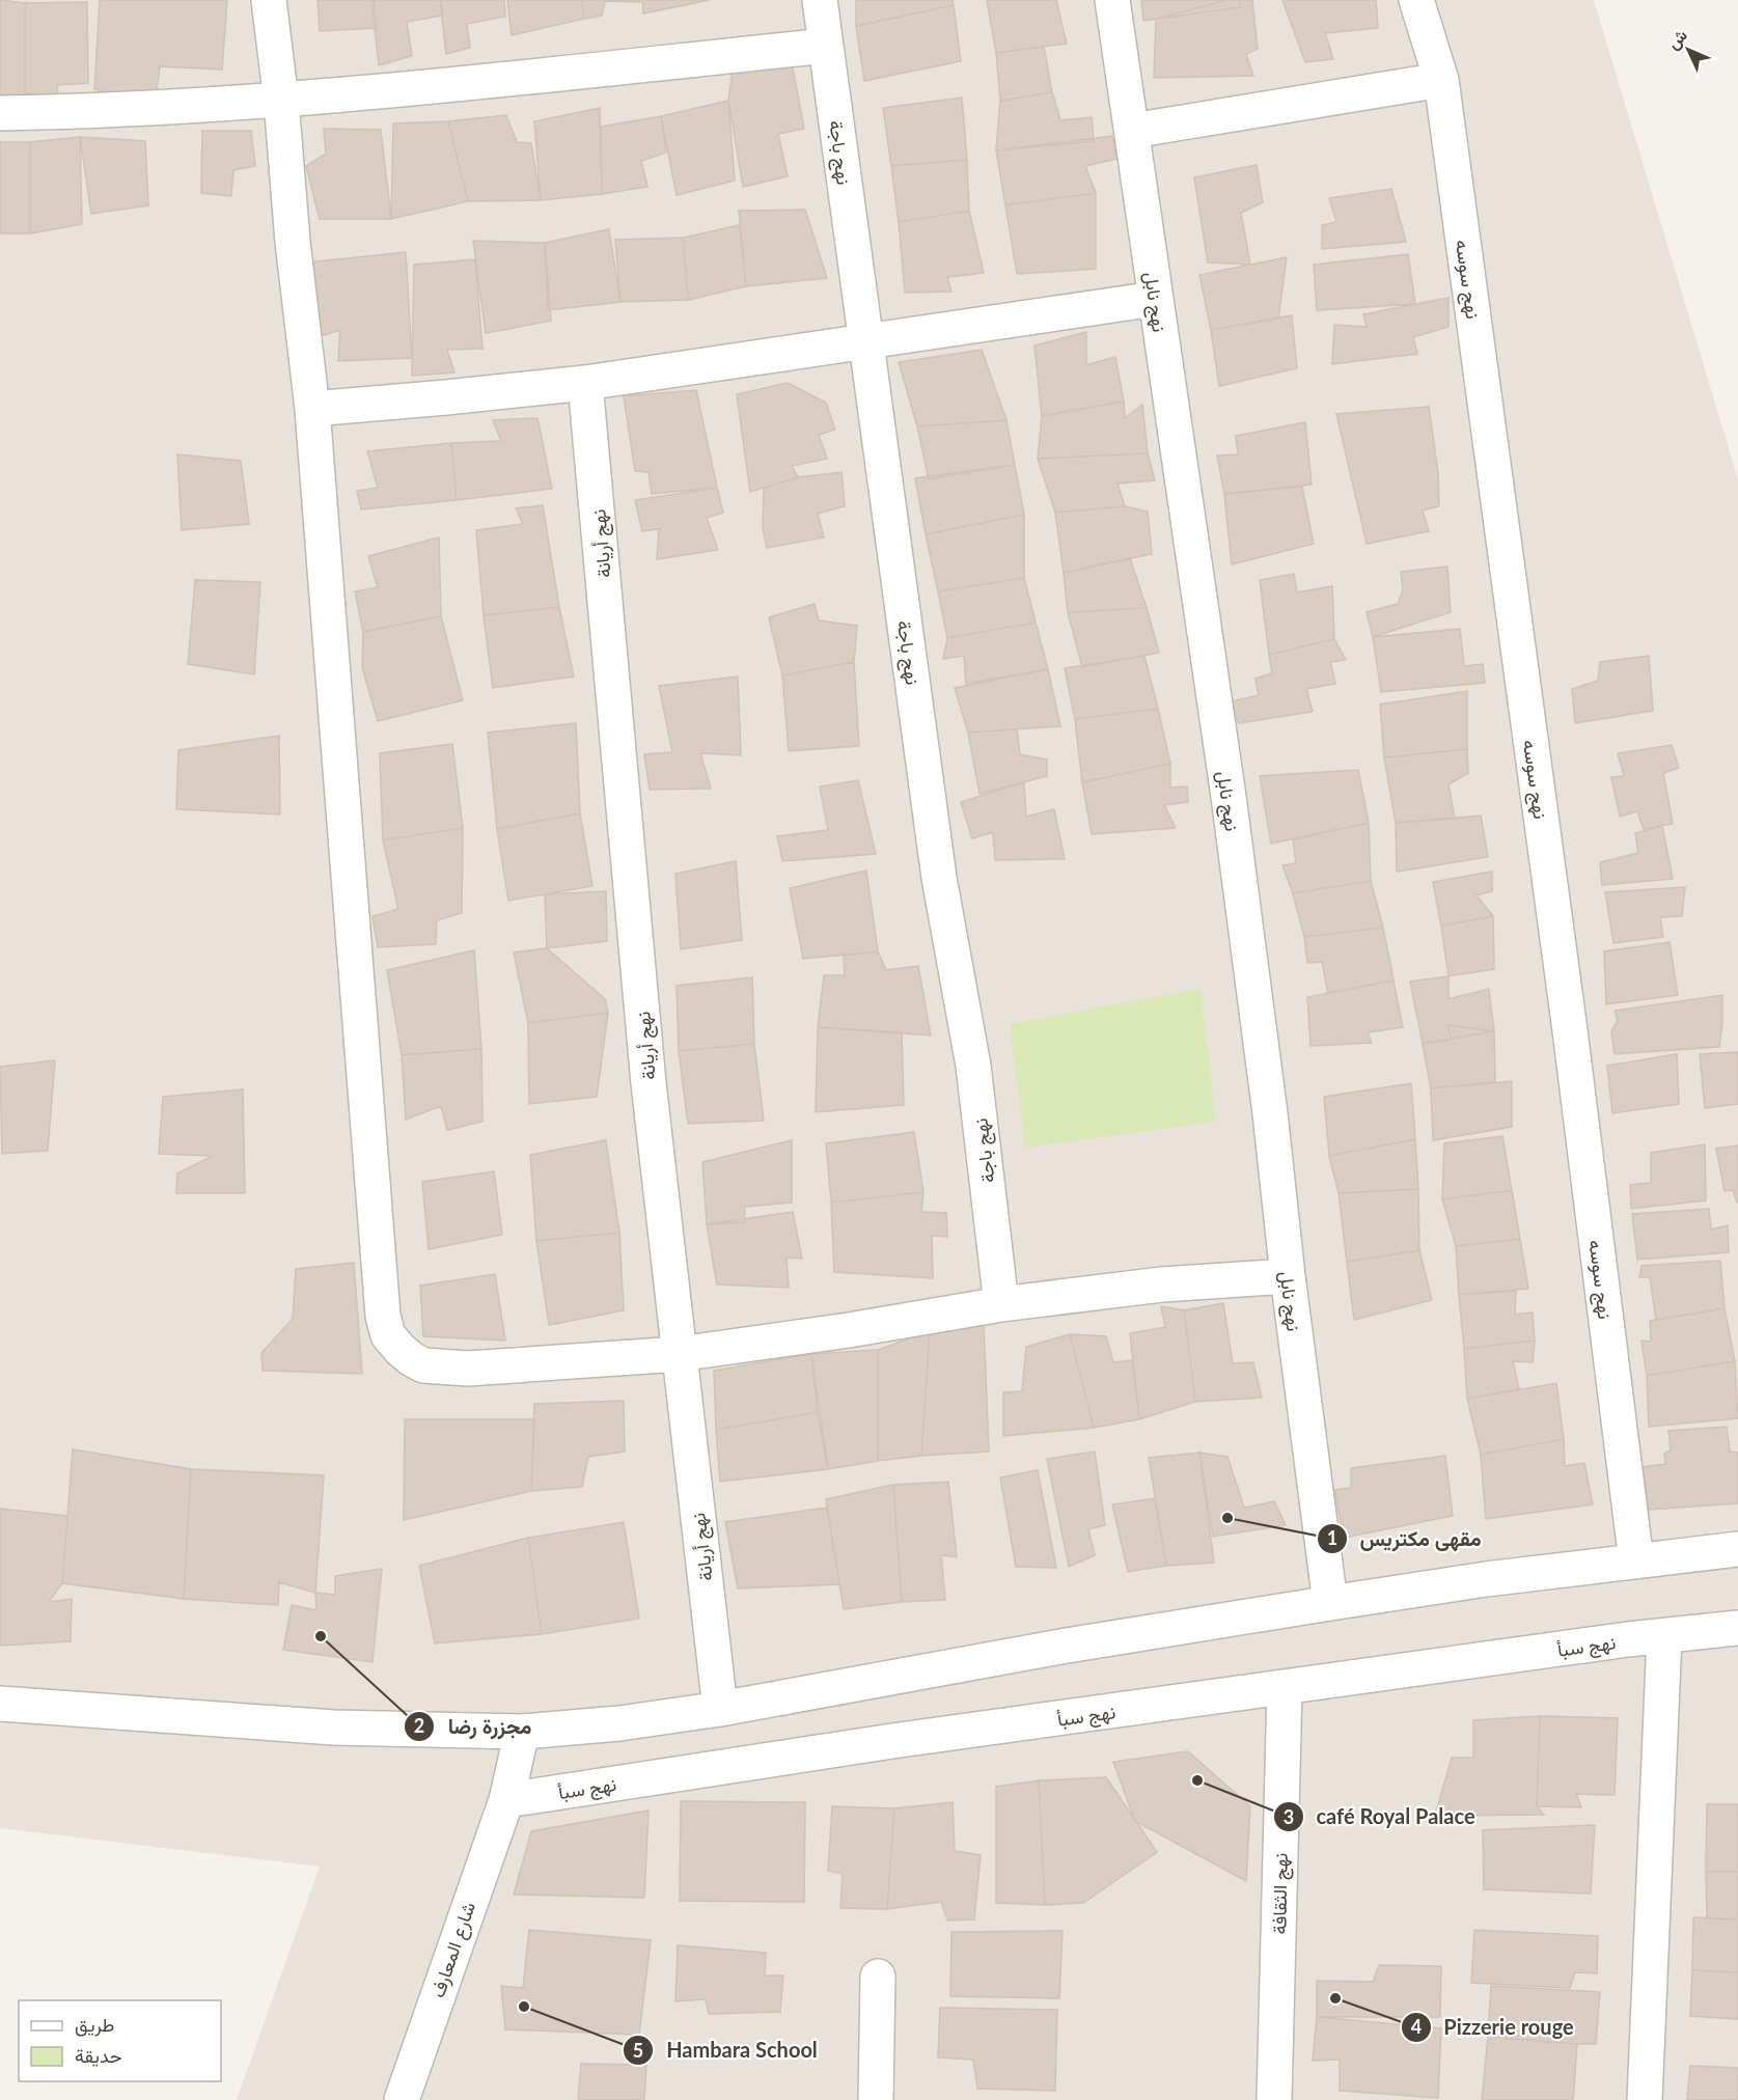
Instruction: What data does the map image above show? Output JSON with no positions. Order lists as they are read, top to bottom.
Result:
{
  "streets": {
    "street": [
      "نهج باجة",
      "نهج سوسه",
      "نهج نابل",
      "نهج أريانة",
      "نهج سبأ",
      "نهج الثقافة",
      "شارع المعارف"
    ]
  },
  "crossings": [
    ["نهج سبأ", "نهج الثقافة"],
    ["نهج سبأ", "شارع المعارف"]
  ],
  "places": [
    "مقهى مكتريس",
    "مجزرة رضا",
    "café Royal Palace",
    "Pizzerie rouge",
    "Hambara School"
  ],
  "legend": ["طريق", "حديقة"],
  "north": "top left"
}
